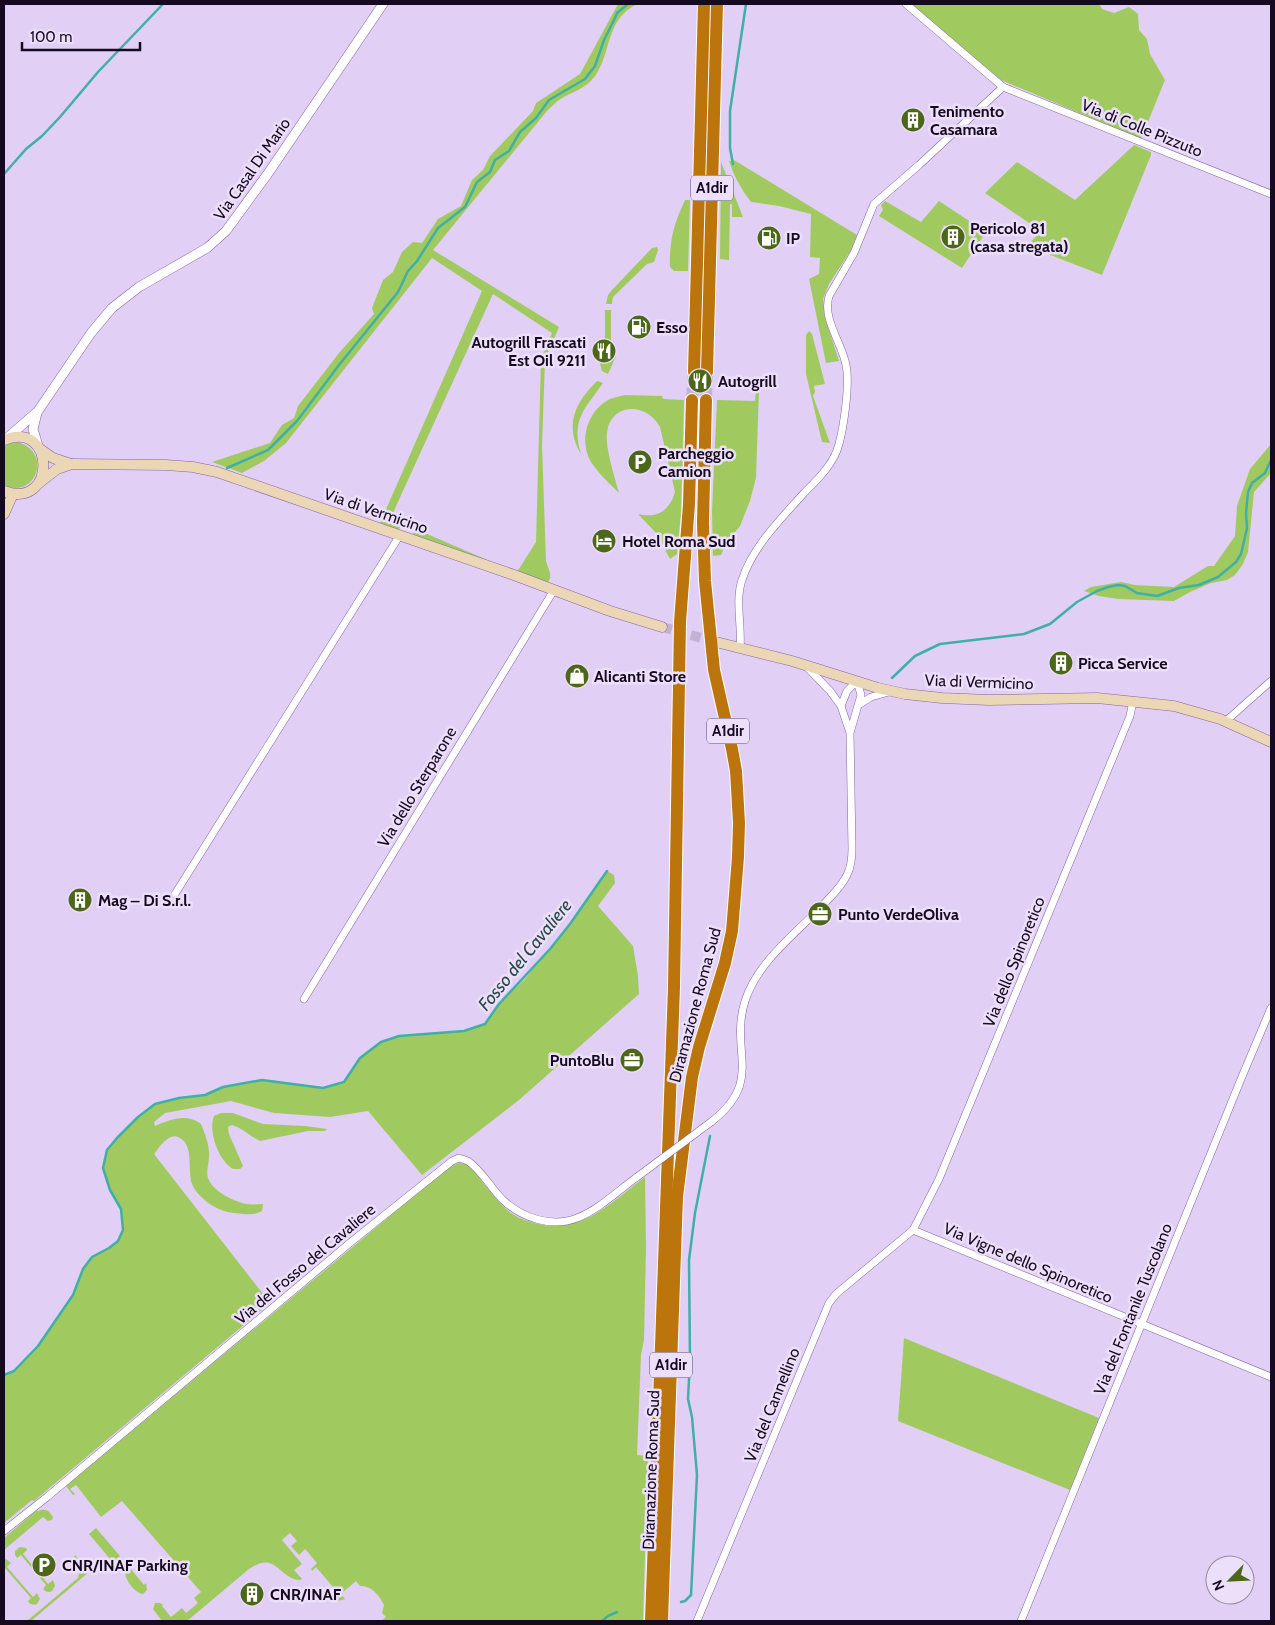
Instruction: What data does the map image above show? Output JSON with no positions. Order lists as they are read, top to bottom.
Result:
{
  "streets": {
    "highway": ["A1dir", "Diramazione Roma Sud"],
    "main road": ["Via di Vermicino"],
    "street": [
      "Via di Colle Pizzuto",
      "Via Casal Di Mario",
      "Via dello Sterparone",
      "Via dello Spinoretico",
      "Via Vigne dello Spinoretico",
      "Via del Fosso del Cavaliere",
      "Via del Fontanile Tuscolano",
      "Via del Cannellino"
    ]
  },
  "crossings": [
    ["Via Casal Di Mario", "Via di Vermicino"],
    ["Via di Vermicino", "Via dello Sterparone"],
    ["Via di Vermicino", "Via dello Spinoretico"],
    ["Via dello Spinoretico", "Via Vigne dello Spinoretico"],
    ["Via dello Spinoretico", "Via del Cannellino"],
    ["Via Vigne dello Spinoretico", "Via del Fontanile Tuscolano"],
    ["Via Vigne dello Spinoretico", "Via del Cannellino"]
  ],
  "water": ["Fosso del Cavaliere"],
  "places": {
    "building": [
      "Tenimento Casamara",
      "Pericolo 81 (casa stregata)",
      "Picca Service",
      "Mag – Di S.r.l.",
      "CNR/INAF"
    ],
    "fuel station": ["IP", "Esso"],
    "restaurant": ["Autogrill Frascati Est Oil 9211", "Autogrill"],
    "parking": ["Parcheggio Camion", "CNR/INAF Parking"],
    "hotel": ["Hotel Roma Sud"],
    "shop": ["Alicanti Store"],
    "office": ["Punto VerdeOliva", "PuntoBlu"]
  },
  "scale_bar": "100 m",
  "north": "bottom left"
}
